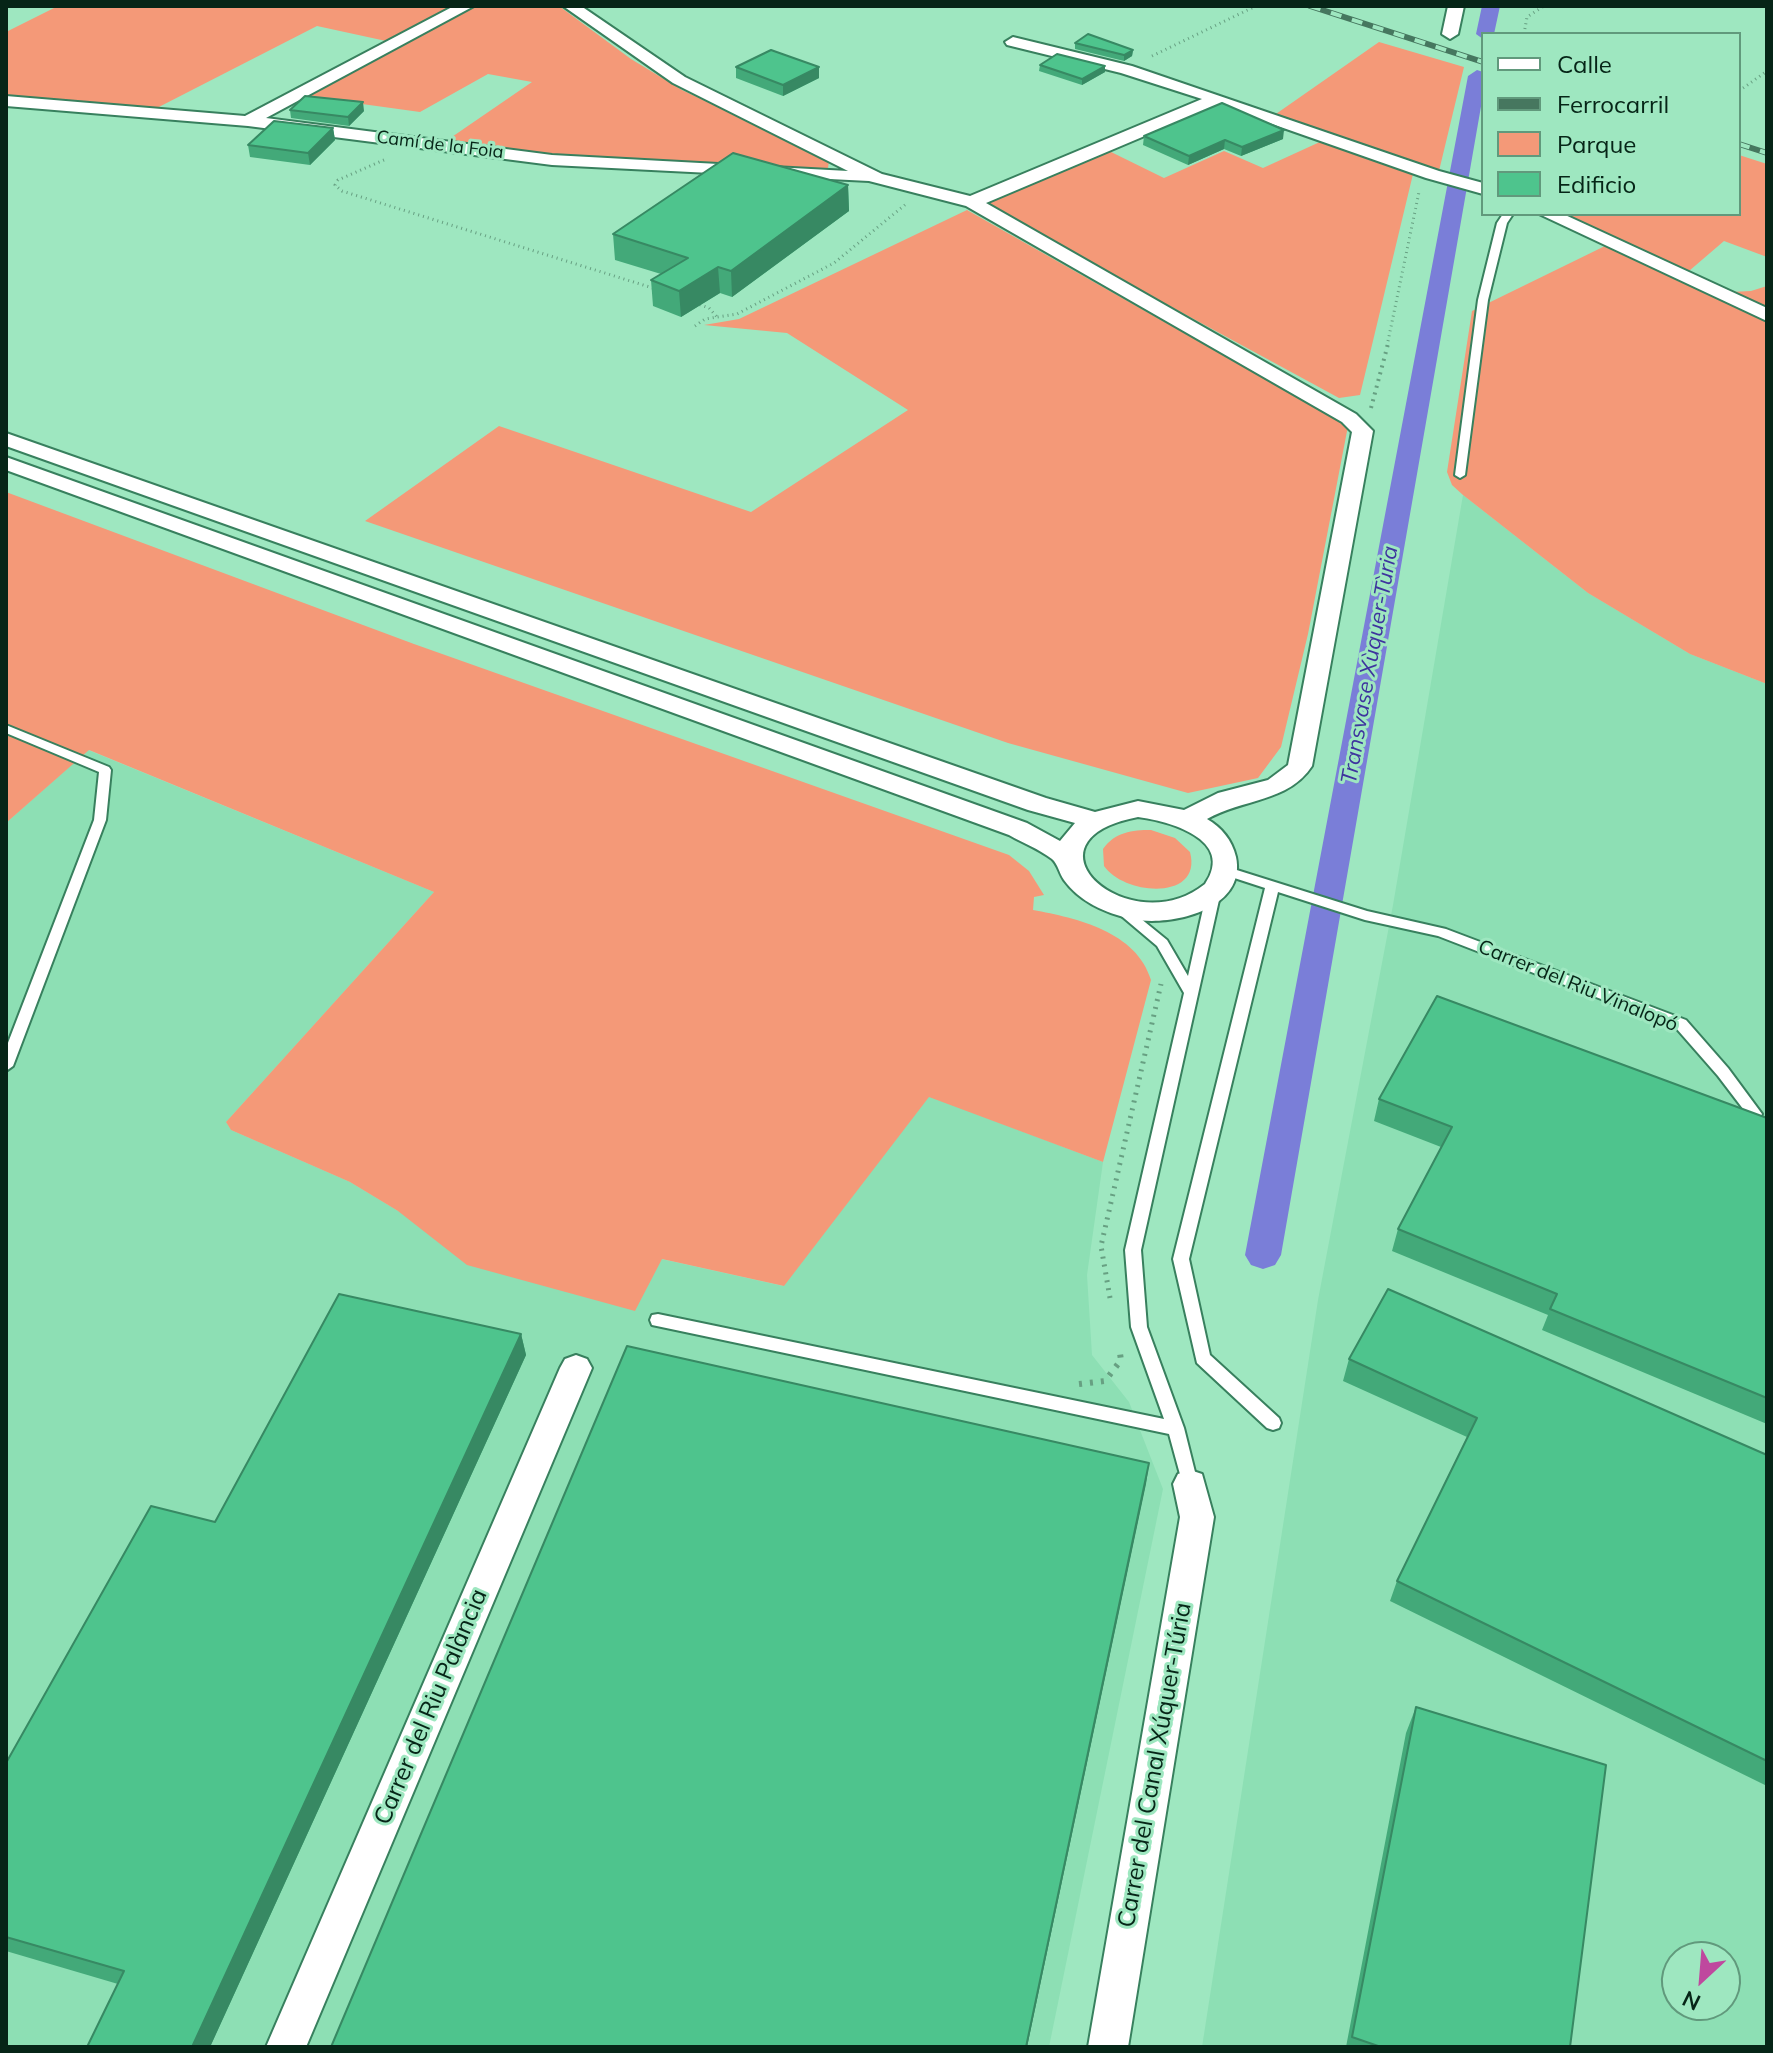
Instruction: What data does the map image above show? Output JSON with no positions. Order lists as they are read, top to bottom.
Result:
{
  "streets": {
    "street": [
      "Camí de la Foia",
      "Carrer del Riu Vinalopó",
      "Carrer del Riu Palància",
      "Carrer del Canal Xúquer-Túria"
    ]
  },
  "water": ["Transvase Xùquer-Tùria"],
  "legend": [
    "Calle",
    "Ferrocarril",
    "Parque",
    "Edificio"
  ],
  "north": "bottom left"
}
